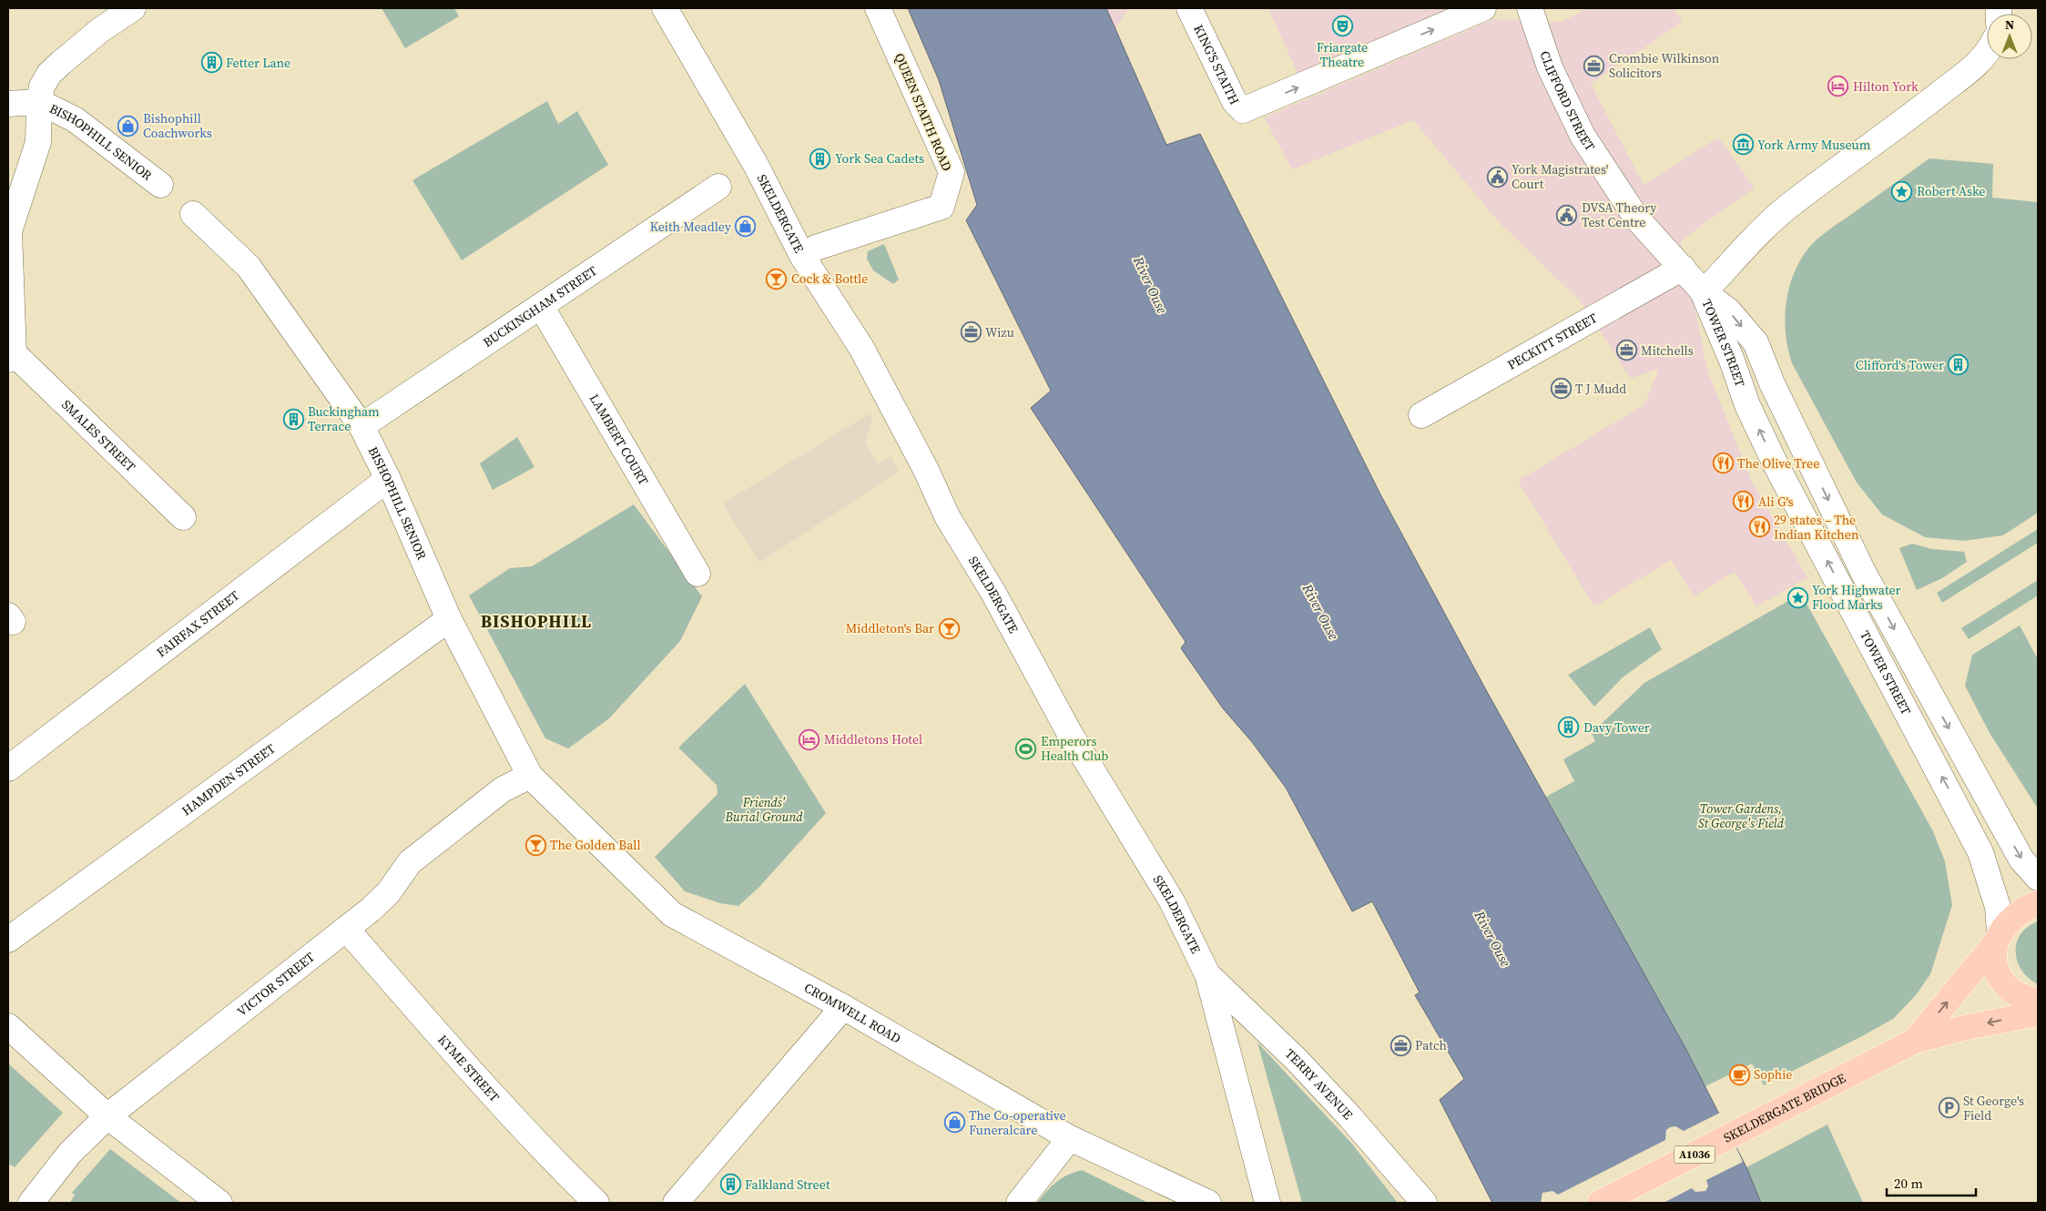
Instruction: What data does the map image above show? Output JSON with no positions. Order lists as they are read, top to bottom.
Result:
{
  "streets": {
    "main road": ["SKELDERGATE BRIDGE", "A1036"],
    "street": [
      "KING'S STAITH",
      "CLIFFORD STREET",
      "QUEEN STAITH ROAD",
      "BISHOPHILL SENIOR",
      "SKELDERGATE",
      "BUCKINGHAM STREET",
      "PECKITT STREET",
      "TOWER STREET",
      "SMALES STREET",
      "LAMBERT COURT",
      "FAIRFAX STREET",
      "HAMPDEN STREET",
      "VICTOR STREET",
      "CROMWELL ROAD",
      "KYME STREET",
      "TERRY AVENUE"
    ]
  },
  "crossings": [
    ["CLIFFORD STREET", "PECKITT STREET"],
    ["CLIFFORD STREET", "TOWER STREET"],
    ["QUEEN STAITH ROAD", "SKELDERGATE"],
    ["BISHOPHILL SENIOR", "BUCKINGHAM STREET"],
    ["BISHOPHILL SENIOR", "FAIRFAX STREET"],
    ["BISHOPHILL SENIOR", "HAMPDEN STREET"],
    ["BISHOPHILL SENIOR", "VICTOR STREET"],
    ["BISHOPHILL SENIOR", "CROMWELL ROAD"],
    ["SKELDERGATE", "TERRY AVENUE"],
    ["BUCKINGHAM STREET", "LAMBERT COURT"],
    ["TOWER STREET", "A1036"],
    ["VICTOR STREET", "CROMWELL ROAD"],
    ["VICTOR STREET", "KYME STREET"],
    ["SKELDERGATE BRIDGE", "A1036"]
  ],
  "districts": ["BISHOPHILL"],
  "water": ["River Ouse"],
  "parks": ["Friends' Burial Ground", "Tower Gardens, St George's Field"],
  "places": {
    "theatre": ["Friargate Theatre"],
    "building": [
      "Fetter Lane",
      "York Sea Cadets",
      "Clifford's Tower",
      "Buckingham Terrace",
      "Davy Tower",
      "Falkland Street"
    ],
    "office": [
      "Crombie Wilkinson Solicitors",
      "Wizu",
      "Mitchells",
      "T J Mudd",
      "Patch"
    ],
    "hotel": ["Hilton York", "Middletons Hotel"],
    "shop": ["Bishophill Coachworks", "Keith Meadley", "The Co-operative Funeralcare"],
    "museum": ["York Army Museum"],
    "public building": ["York Magistrates' Court", "DVSA Theory Test Centre"],
    "place": ["Robert Aske", "York Highwater Flood Marks"],
    "bar": ["Cock & Bottle", "Middleton's Bar", "The Golden Ball"],
    "restaurant": ["The Olive Tree", "Ali G's", "29 states – The Indian Kitchen"],
    "sports": ["Emperors Health Club"],
    "cafe": ["Sophie"],
    "parking": ["St George's Field"]
  },
  "scale_bar": "20 m",
  "north": "top"
}
